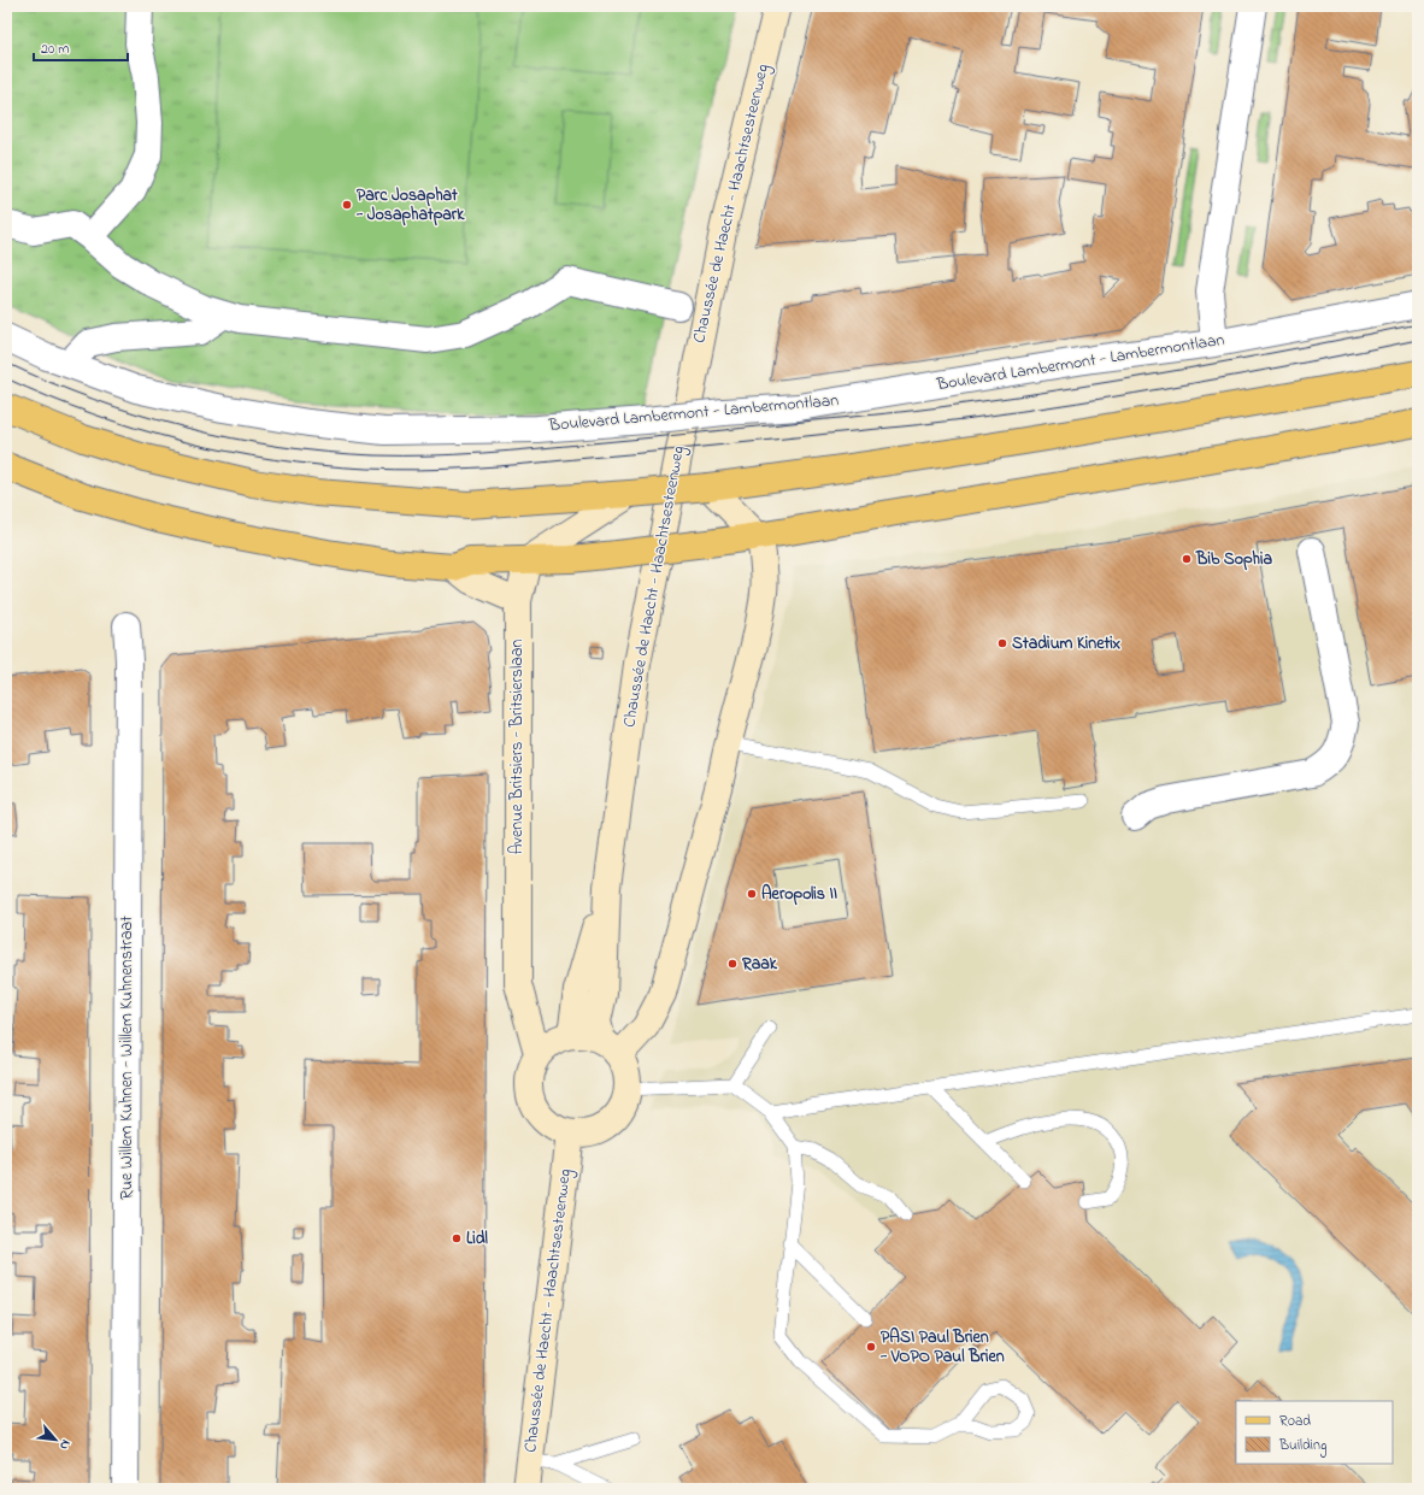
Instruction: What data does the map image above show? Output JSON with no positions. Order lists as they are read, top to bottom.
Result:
{
  "streets": {
    "street": [
      "Chaussée de Haecht - Haachtsesteenweg",
      "Boulevard Lambermont - Lambermontlaan",
      "Avenue Britsiers - Britsierslaan",
      "Rue Willem Kuhnen - Willem Kuhnenstraat"
    ]
  },
  "crossings": [
    ["Chaussée de Haecht - Haachtsesteenweg", "Avenue Britsiers - Britsierslaan"]
  ],
  "places": [
    "Parc Josaphat - Josaphatpark",
    "Bib Sophia",
    "Stadium Kinetix",
    "Aeropolis II",
    "Raak",
    "Lidl",
    "PASI Paul Brien - VOPO Paul Brien"
  ],
  "legend": ["Road", "Building"],
  "scale_bar": "20 m",
  "north": "bottom right"
}
